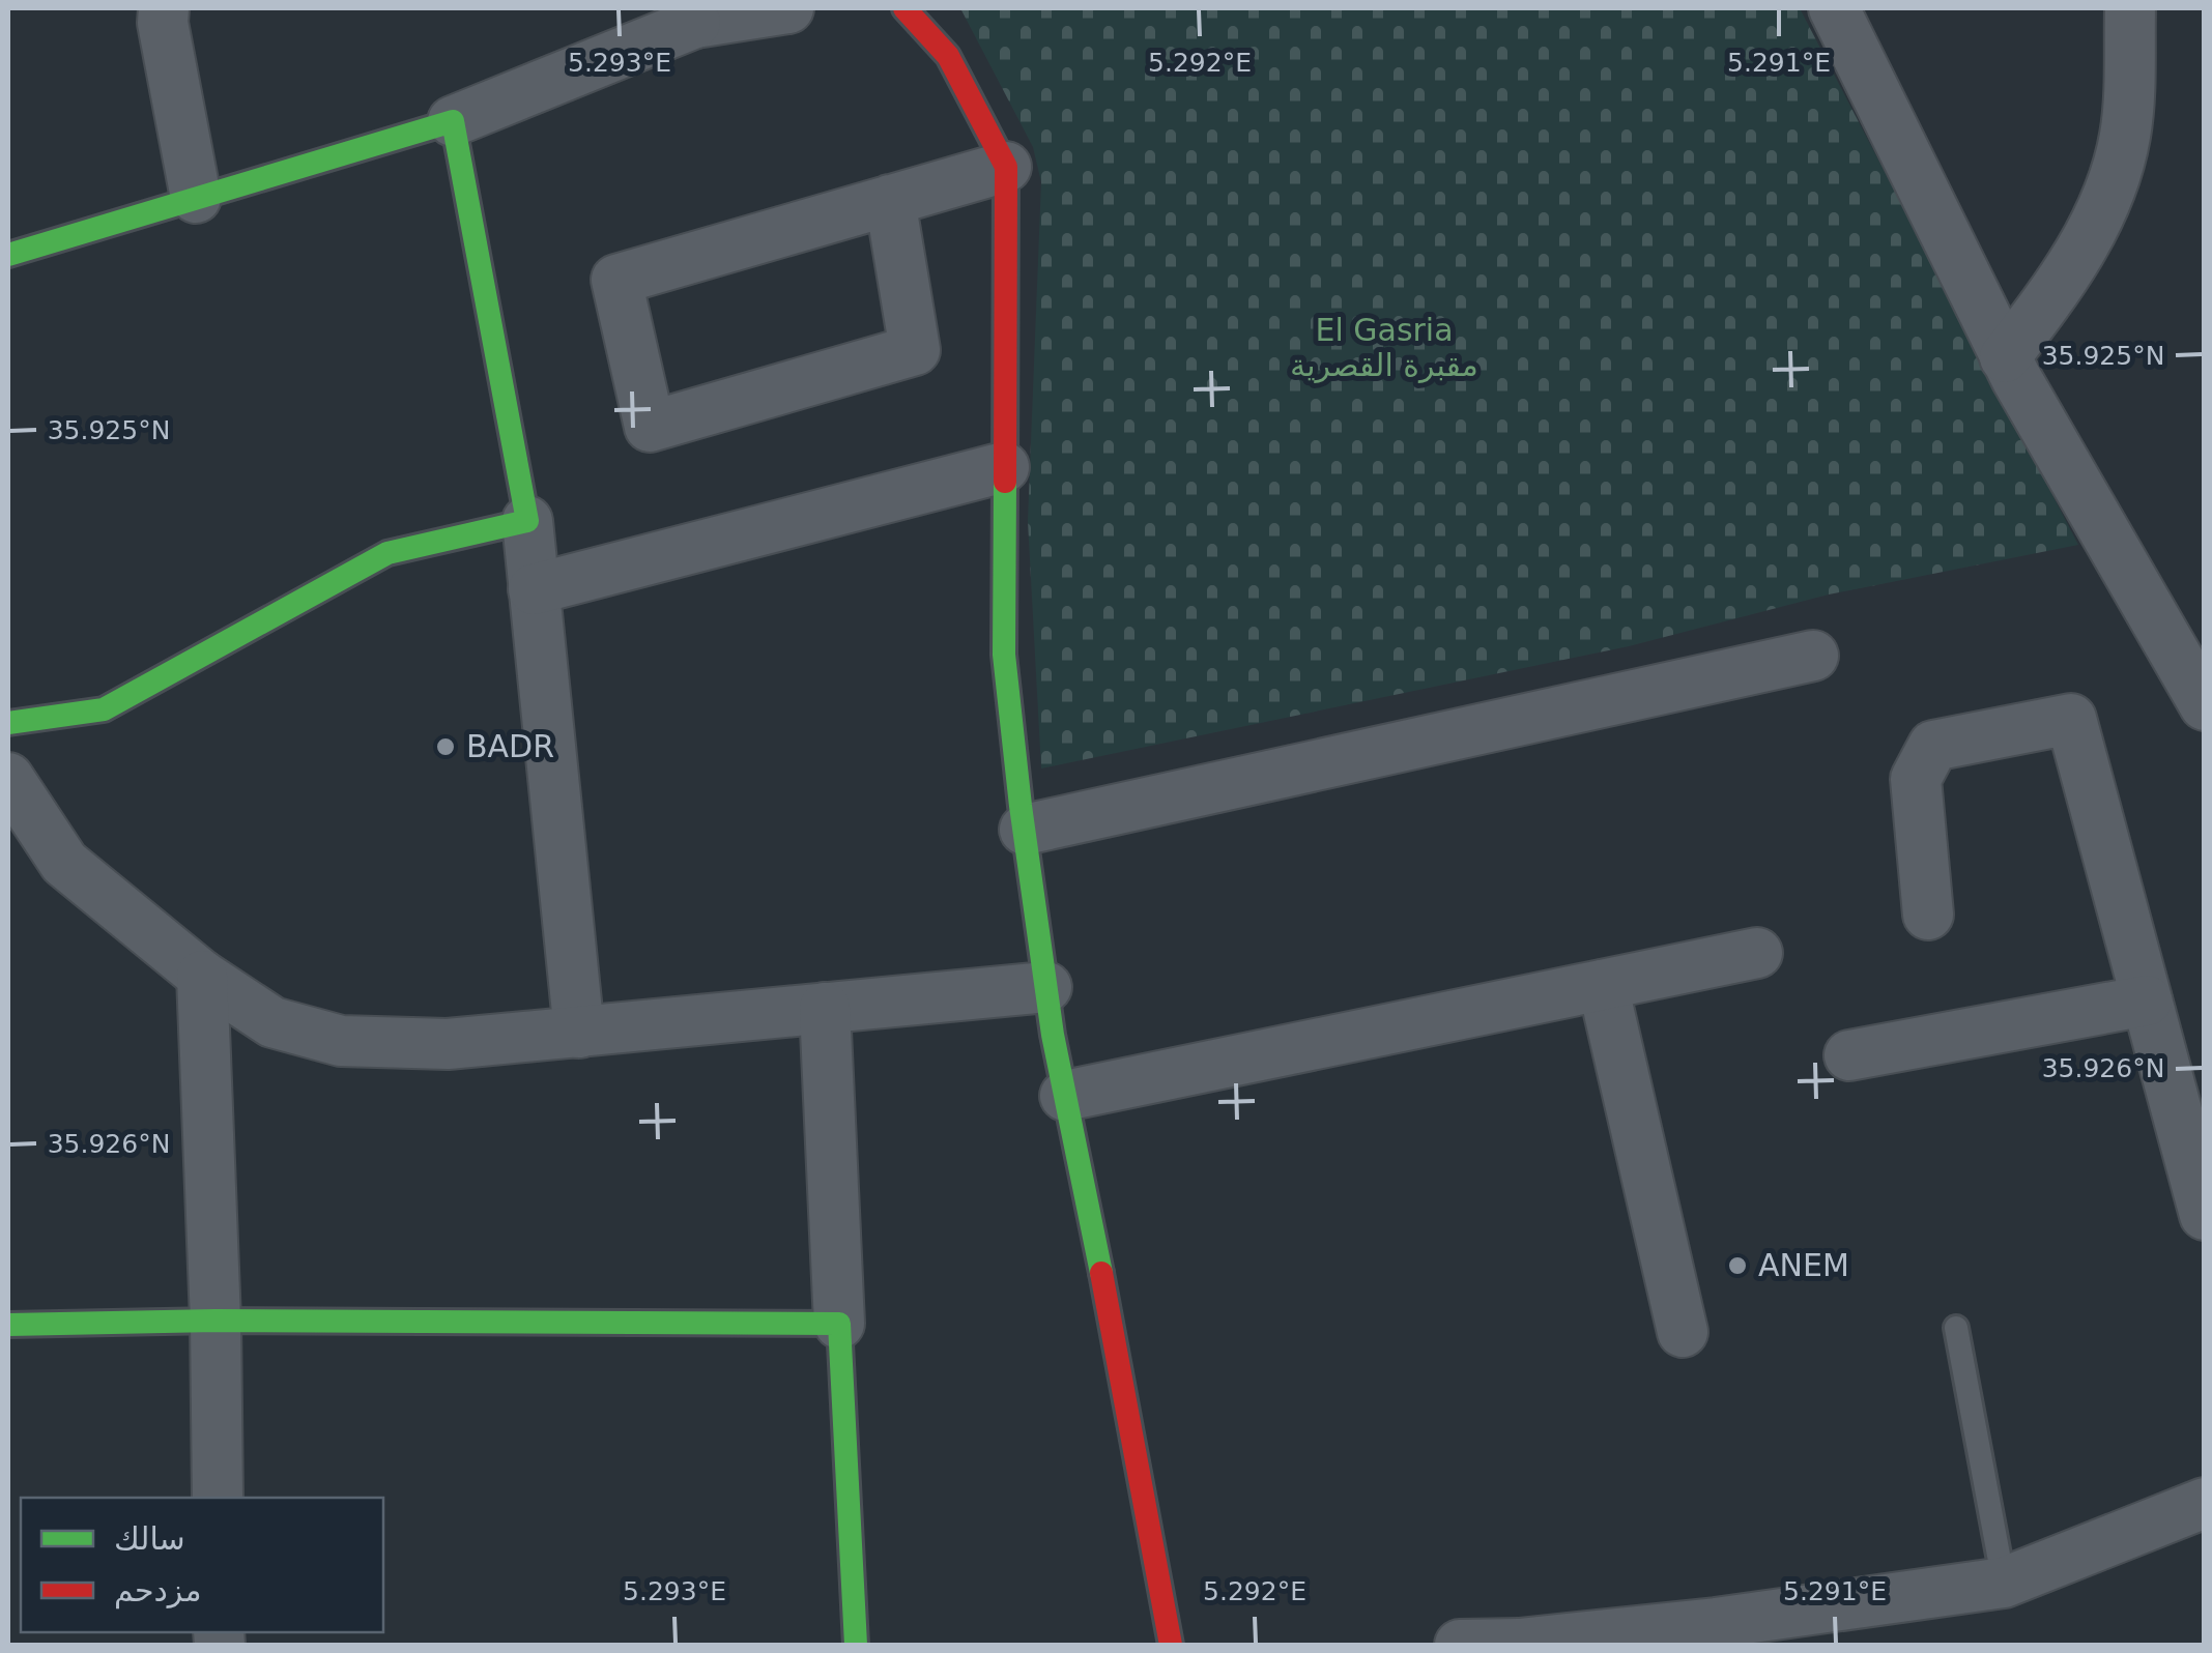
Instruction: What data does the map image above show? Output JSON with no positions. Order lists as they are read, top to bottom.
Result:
{
  "parks": ["El Gasria مقبرة القصرية"],
  "places": ["BADR", "ANEM"],
  "legend": ["سالك", "مزدحم"],
  "coordinates": [
    "5.293°E",
    "5.292°E",
    "5.291°E",
    "35.925°N",
    "35.926°N"
  ]
}
